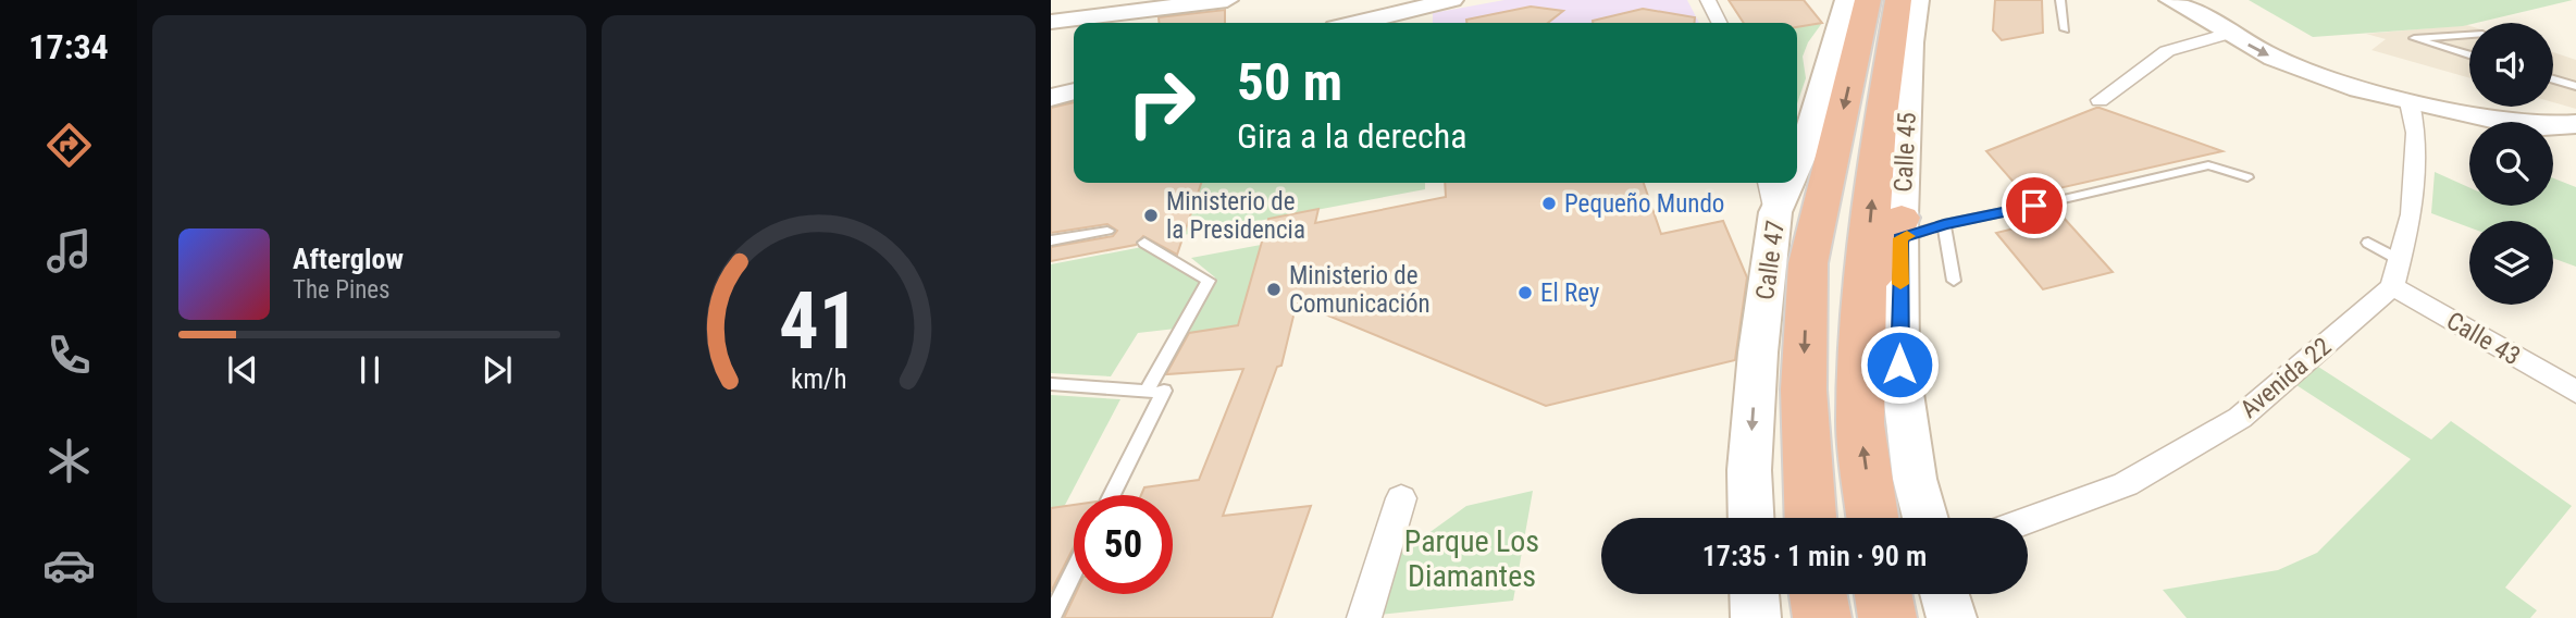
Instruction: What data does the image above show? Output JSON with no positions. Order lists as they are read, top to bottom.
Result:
{
  "streets": {
    "main road": ["Calle 45", "Calle 47"],
    "street": ["Calle 43", "Avenida 22"]
  },
  "crossings": [
    ["Calle 43", "Avenida 22"]
  ],
  "one_way": ["Calle 47"],
  "parks": ["Parque Los Diamantes"],
  "places": [
    "Pequeño Mundo",
    "Ministerio de la Presidencia",
    "Ministerio de Comunicación",
    "El Rey"
  ],
  "page": {
    "tabs": "17:34",
    "turn": ["50 m", "Gira a la derecha"],
    "song": ["Afterglow", "The Pines"],
    "limit": "50",
    "trip": "17:35 · 1 min · 90 m",
    "gauge": ["41", "km/h"]
  }
}
